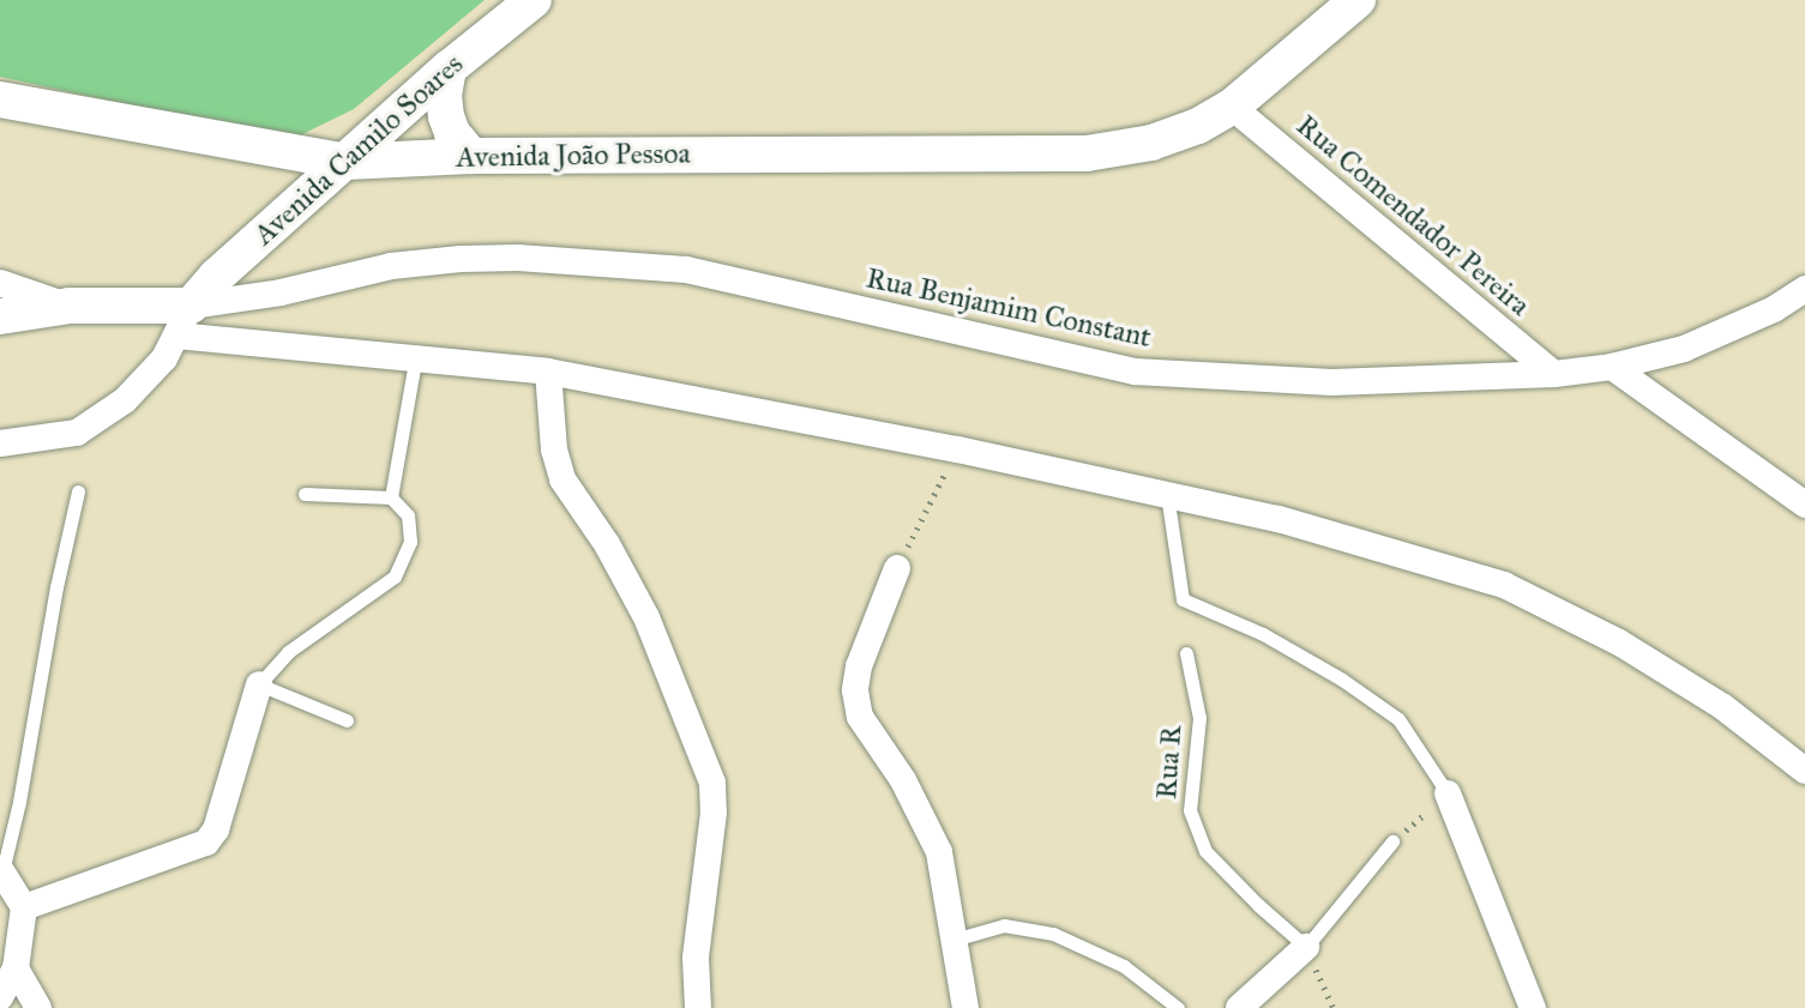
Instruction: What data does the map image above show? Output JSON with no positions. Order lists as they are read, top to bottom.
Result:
{
  "streets": {
    "street": [
      "Avenida Camilo Soares",
      "Avenida João Pessoa",
      "Rua Comendador Pereira",
      "Rua Benjamim Constant"
    ],
    "lane": ["Rua R"]
  },
  "crossings": [
    ["Avenida Camilo Soares", "Avenida João Pessoa"],
    ["Avenida Camilo Soares", "Rua Benjamim Constant"],
    ["Avenida João Pessoa", "Rua Comendador Pereira"],
    ["Rua Comendador Pereira", "Rua Benjamim Constant"]
  ]
}
